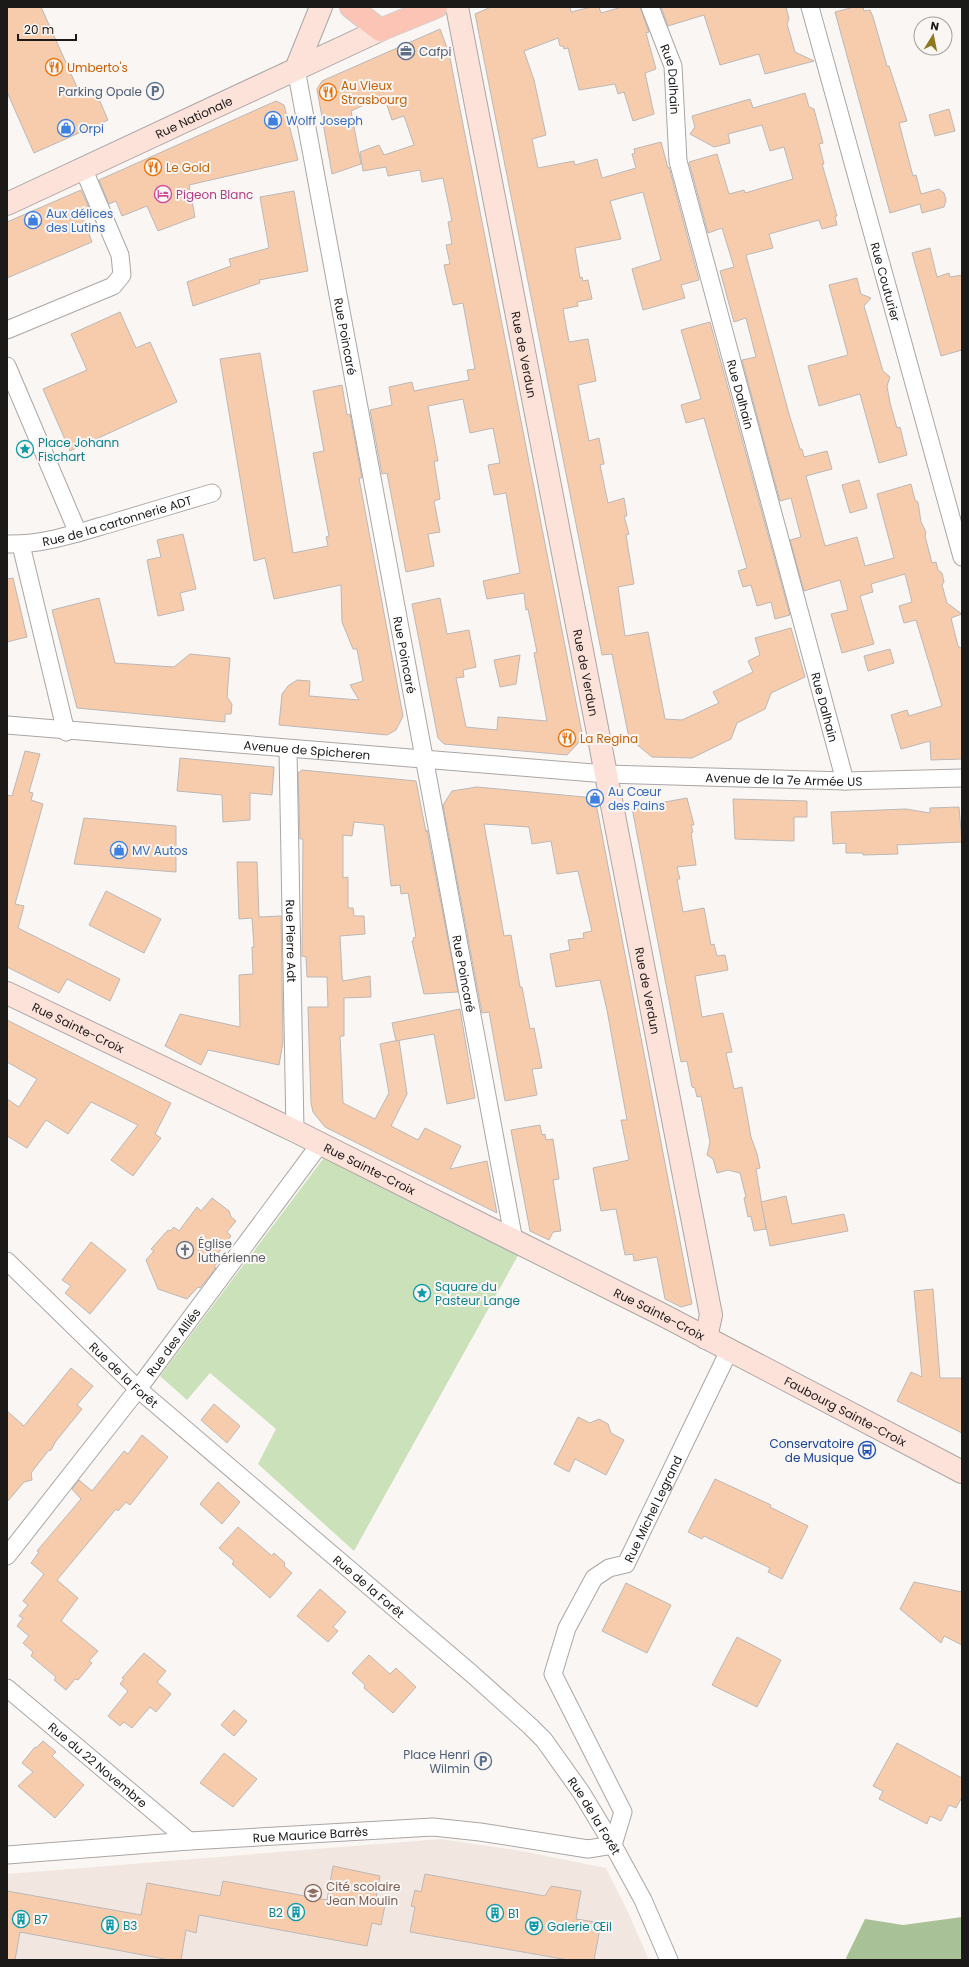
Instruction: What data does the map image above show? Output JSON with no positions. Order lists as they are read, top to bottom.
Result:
{
  "streets": {
    "main road": [
      "Rue Nationale",
      "Rue de Verdun",
      "Rue Sainte-Croix",
      "Faubourg Sainte-Croix"
    ],
    "street": [
      "Rue Dalhain",
      "Rue Couturier",
      "Rue Poincaré",
      "Rue de la cartonnerie ADT",
      "Avenue de Spicheren",
      "Avenue de la 7e Armée US",
      "Rue Pierre Adt",
      "Rue des Alliés",
      "Rue de la Forêt",
      "Rue Michel Legrand",
      "Rue du 22 Novembre",
      "Rue Maurice Barrès"
    ]
  },
  "crossings": [
    ["Rue Dalhain", "Avenue de la 7e Armée US"],
    ["Rue Nationale", "Rue Poincaré"],
    ["Rue Poincaré", "Avenue de Spicheren"],
    ["Rue Poincaré", "Rue Sainte-Croix"],
    ["Rue de Verdun", "Avenue de Spicheren"],
    ["Rue de Verdun", "Avenue de la 7e Armée US"],
    ["Rue de Verdun", "Rue Sainte-Croix"],
    ["Rue de la cartonnerie ADT", "Avenue de Spicheren"],
    ["Avenue de Spicheren", "Avenue de la 7e Armée US"],
    ["Avenue de Spicheren", "Rue Pierre Adt"],
    ["Rue Pierre Adt", "Rue Sainte-Croix"],
    ["Rue Sainte-Croix", "Rue des Alliés"],
    ["Rue Sainte-Croix", "Faubourg Sainte-Croix"],
    ["Rue Sainte-Croix", "Rue Michel Legrand"],
    ["Rue des Alliés", "Rue de la Forêt"],
    ["Rue de la Forêt", "Rue Michel Legrand"],
    ["Rue de la Forêt", "Rue Maurice Barrès"],
    ["Faubourg Sainte-Croix", "Rue Michel Legrand"],
    ["Rue Michel Legrand", "Rue Maurice Barrès"],
    ["Rue du 22 Novembre", "Rue Maurice Barrès"]
  ],
  "places": {
    "office": ["Cafpi"],
    "restaurant": [
      "Umberto's",
      "Au Vieux Strasbourg",
      "Le Gold",
      "La Regina"
    ],
    "parking": ["Parking Opale", "Place Henri Wilmin"],
    "shop": [
      "Wolff Joseph",
      "Orpi",
      "Aux délices des Lutins",
      "Au Cœur des Pains",
      "MV Autos"
    ],
    "hotel": ["Pigeon Blanc"],
    "place": ["Place Johann Fischart", "Square du Pasteur Lange"],
    "church": ["Église luthérienne"],
    "bus stop": ["Conservatoire de Musique"],
    "school or university": ["Cité scolaire Jean Moulin"],
    "building": [
      "B2",
      "B1",
      "B7",
      "B3"
    ],
    "theatre": ["Galerie Œil"]
  },
  "scale_bar": "20 m",
  "north": "top"
}
